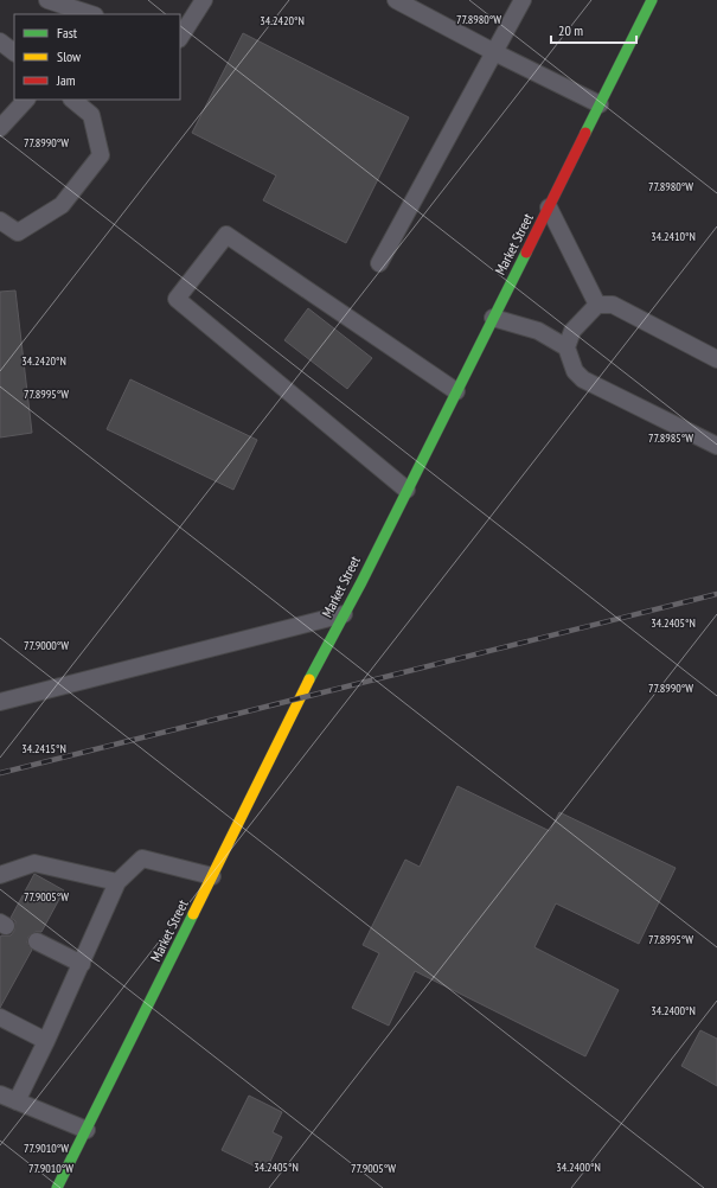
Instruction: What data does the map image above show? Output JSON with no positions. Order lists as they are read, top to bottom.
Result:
{
  "streets": {
    "main road": ["Market Street"]
  },
  "legend": ["Fast", "Slow", "Jam"],
  "scale_bar": "20 m",
  "coordinates": [
    "77.8980°W",
    "34.2420°N",
    "77.8990°W",
    "34.2410°N",
    "77.8995°W",
    "77.8985°W",
    "34.2405°N",
    "77.9000°W",
    "34.2415°N",
    "77.9005°W",
    "34.2400°N",
    "77.9010°W"
  ]
}
